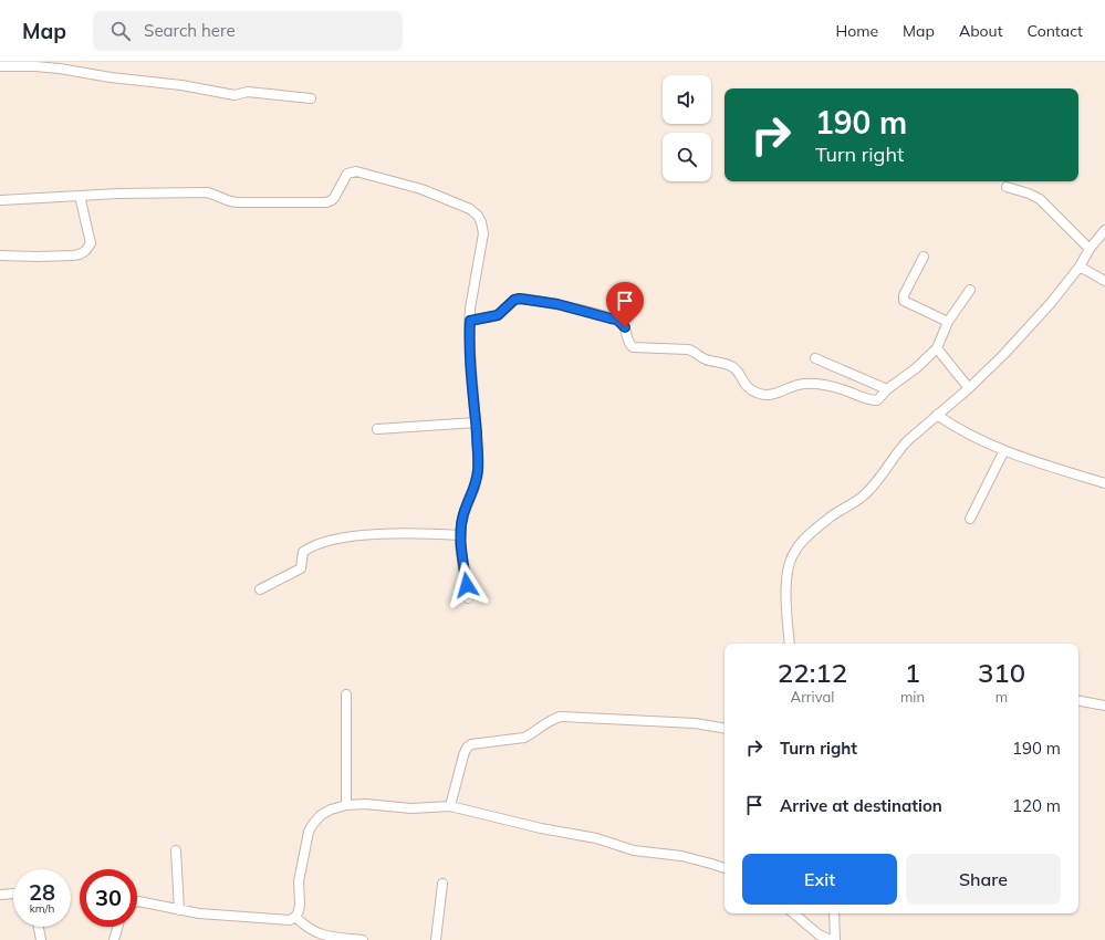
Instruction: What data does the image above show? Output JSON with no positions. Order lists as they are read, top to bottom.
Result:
{
  "page": {
    "header": "Map",
    "search": "Search here",
    "nav": [
      "Home",
      "Map",
      "About",
      "Contact"
    ],
    "turn": ["190 m", "Turn right"],
    "eta": [
      "22:12",
      "Arrival",
      "1",
      "min",
      "310",
      "m"
    ],
    "list": [
      {
        "name": "Turn right",
        "value": "190 m"
      },
      {
        "name": "Arrive at destination",
        "value": "120 m"
      }
    ],
    "buttons": ["Exit", "Share"],
    "speed": "28 km/h",
    "limit": "30"
  }
}
